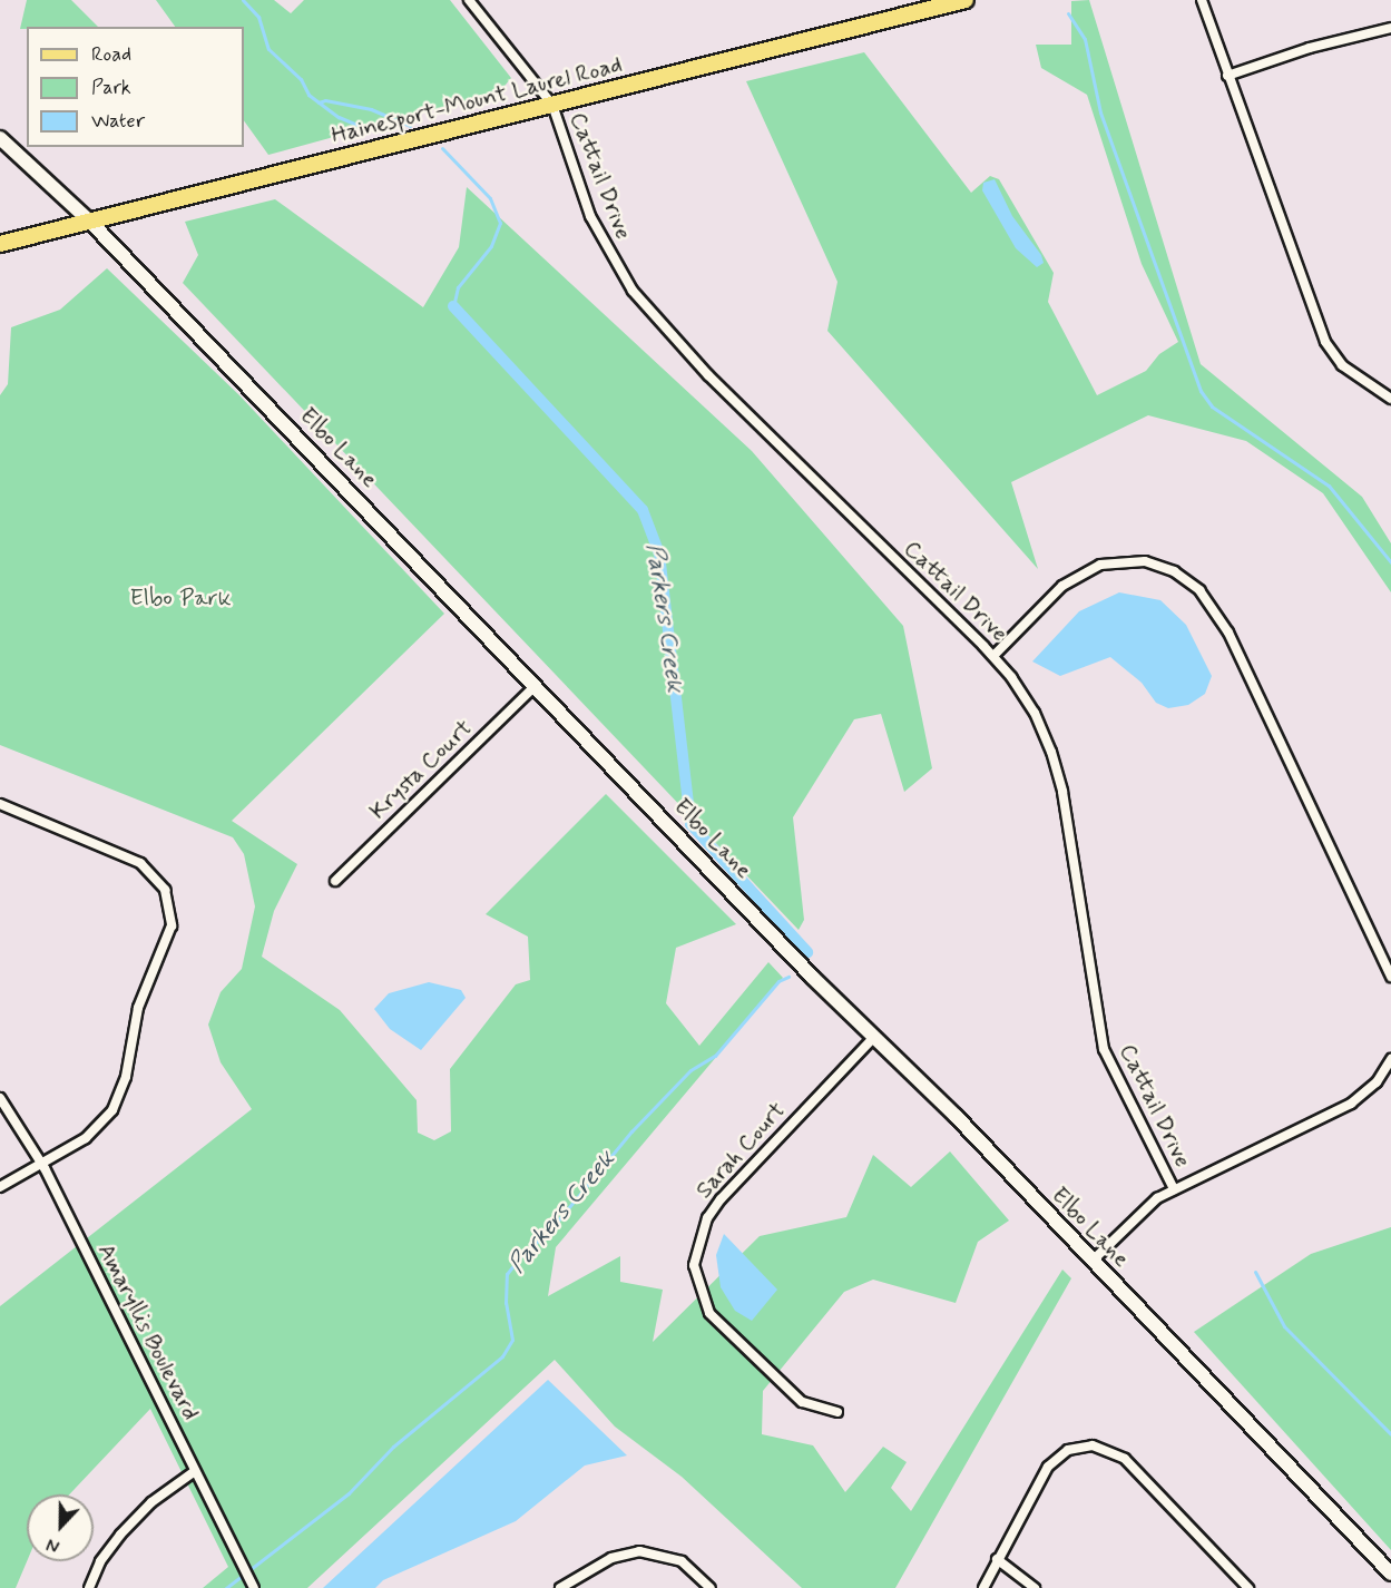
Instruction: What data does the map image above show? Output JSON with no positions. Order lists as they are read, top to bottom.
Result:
{
  "streets": {
    "main road": ["Hainesport-Mount Laurel Road"],
    "street": [
      "Cattail Drive",
      "Elbo Lane",
      "Krysta Court",
      "Sarah Court",
      "Amaryllis Boulevard"
    ]
  },
  "crossings": [
    ["Hainesport-Mount Laurel Road", "Cattail Drive"],
    ["Hainesport-Mount Laurel Road", "Elbo Lane"],
    ["Elbo Lane", "Krysta Court"],
    ["Elbo Lane", "Sarah Court"]
  ],
  "water": ["Parkers Creek"],
  "parks": ["Elbo Park"],
  "legend": ["Road", "Park", "Water"],
  "north": "bottom"
}
